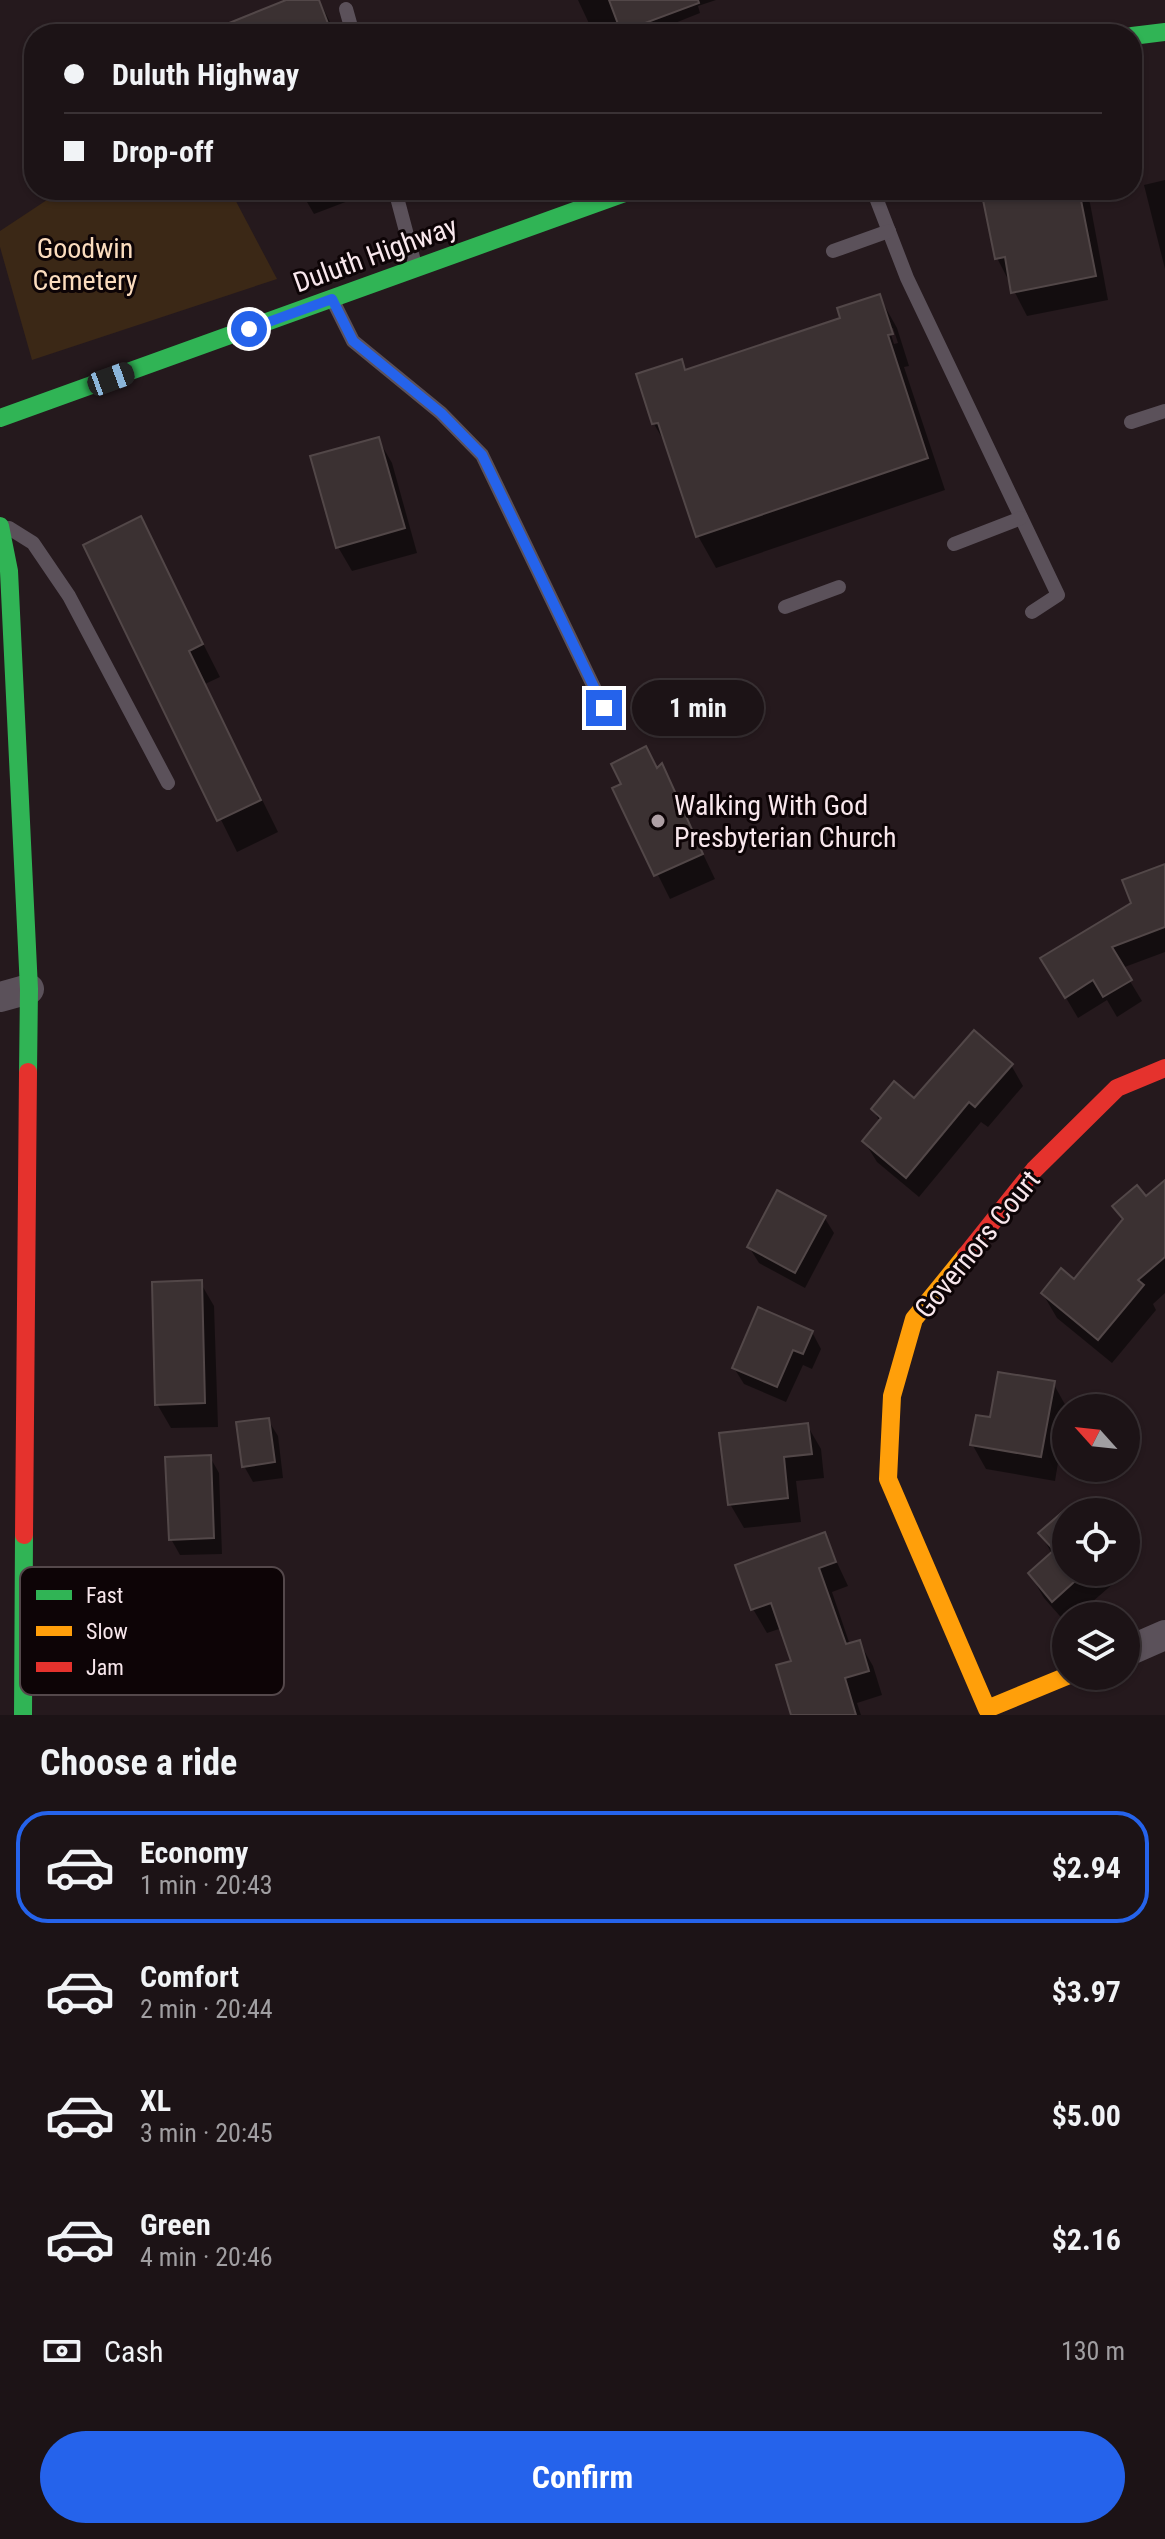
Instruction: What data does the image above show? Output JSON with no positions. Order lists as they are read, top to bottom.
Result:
{
  "streets": {
    "street": ["Duluth Highway", "Governors Court"]
  },
  "parks": ["Goodwin Cemetery"],
  "places": ["Walking With God Presbyterian Church"],
  "legend": ["Fast", "Slow", "Jam"],
  "north": "top left",
  "page": {
    "banner": ["Duluth Highway", "Drop-off"],
    "bubble": "1 min",
    "heading": "Choose a ride",
    "list": [
      {
        "name": "Economy",
        "note": "1 min · 20:43",
        "value": "$2.94"
      },
      {
        "name": "Comfort",
        "note": "2 min · 20:44",
        "value": "$3.97"
      },
      {
        "name": "XL",
        "note": "3 min · 20:45",
        "value": "$5.00"
      },
      {
        "name": "Green",
        "note": "4 min · 20:46",
        "value": "$2.16"
      }
    ],
    "pay": ["Cash", "130 m"],
    "buttons": "Confirm"
  }
}
